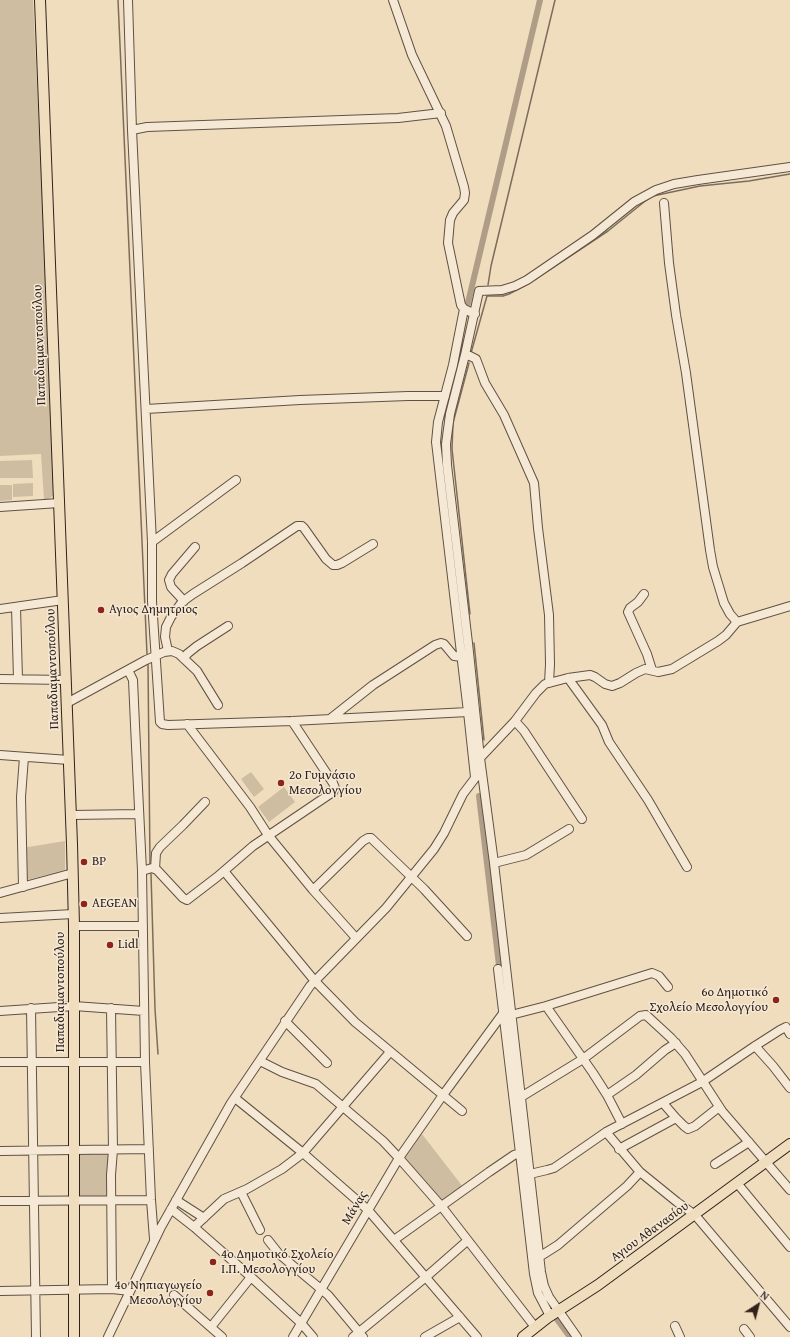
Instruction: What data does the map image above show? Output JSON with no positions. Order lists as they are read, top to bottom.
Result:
{
  "streets": {
    "main road": ["Παπαδιαμαντοπούλου", "Αγιου Αθανασίου"],
    "street": ["Μάνας"]
  },
  "places": [
    "Αγιος Δημητριος",
    "2ο Γυμνάσιο Μεσολογγίου",
    "BP",
    "AEGEAN",
    "Lidl",
    "6ο Δημοτικό Σχολείο Μεσολογγίου",
    "4ο Δημοτικό Σχολείο Ι.Π. Μεσολογγίου",
    "4ο Νηπιαγωγείο Μεσολογγίου"
  ],
  "north": "top right"
}
